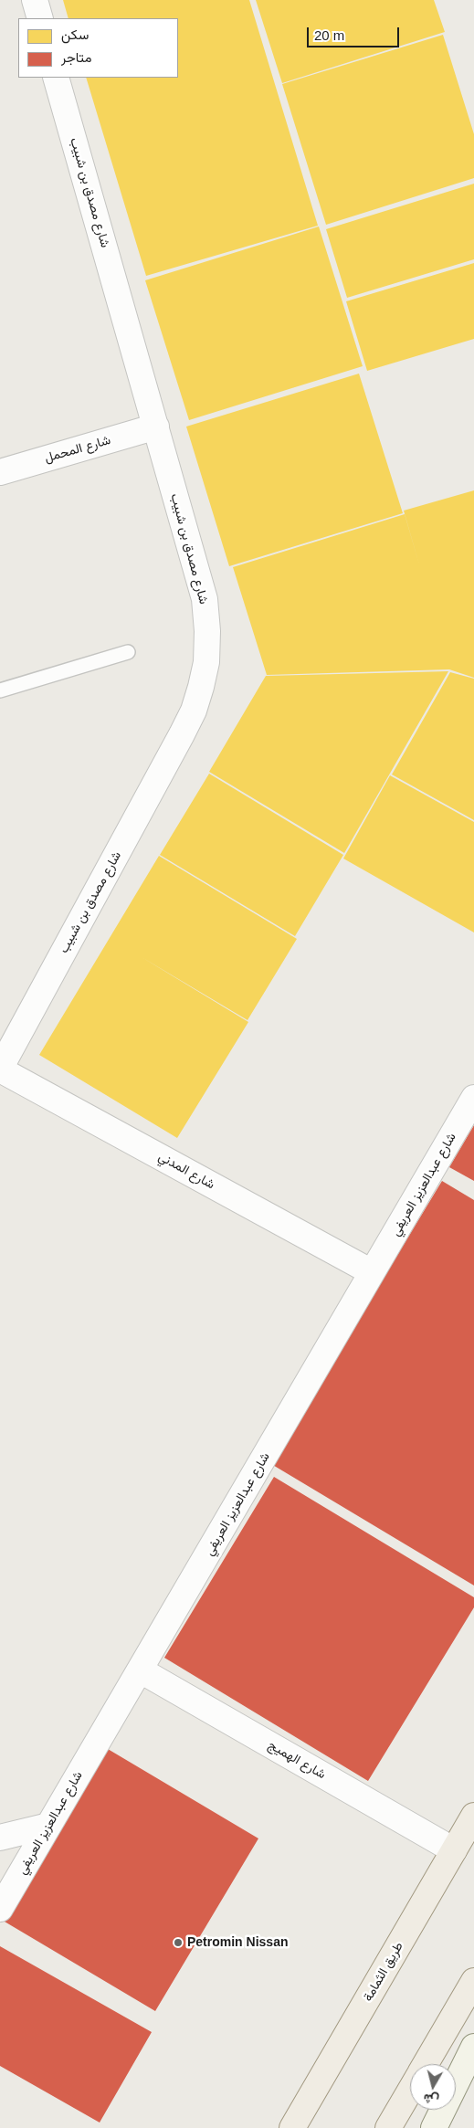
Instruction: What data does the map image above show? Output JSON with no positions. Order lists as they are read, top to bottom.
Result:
{
  "streets": {
    "main road": ["طريق الثمامة"],
    "street": [
      "شارع مصدق بن شبيب",
      "شارع المحمل",
      "شارع المدني",
      "شارع عبدالعزيز العريفي",
      "شارع الهميج"
    ]
  },
  "crossings": [
    ["شارع مصدق بن شبيب", "شارع المحمل"],
    ["شارع مصدق بن شبيب", "شارع المدني"],
    ["شارع المدني", "شارع عبدالعزيز العريفي"],
    ["شارع عبدالعزيز العريفي", "شارع الهميج"],
    ["شارع الهميج", "طريق الثمامة"]
  ],
  "places": ["Petromin Nissan"],
  "legend": ["سكن", "متاجر"],
  "scale_bar": "20 m",
  "north": "bottom"
}
